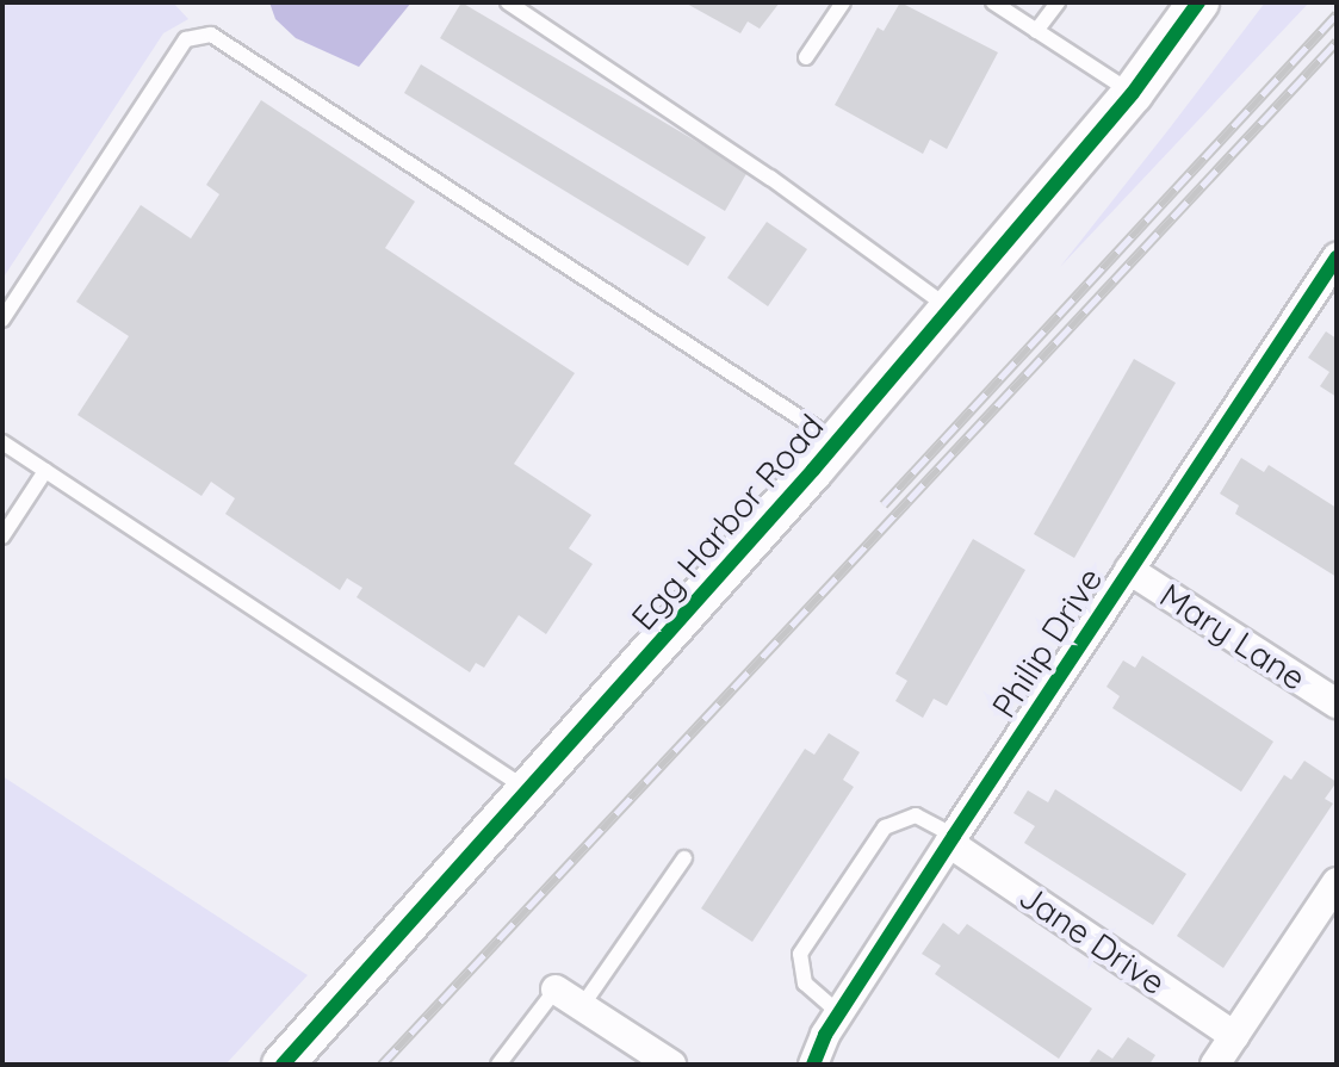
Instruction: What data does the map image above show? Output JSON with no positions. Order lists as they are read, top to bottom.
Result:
{
  "streets": {
    "street": [
      "Egg Harbor Road",
      "Mary Lane",
      "Philip Drive",
      "Jane Drive"
    ]
  },
  "crossings": [
    ["Mary Lane", "Philip Drive"],
    ["Philip Drive", "Jane Drive"]
  ]
}
